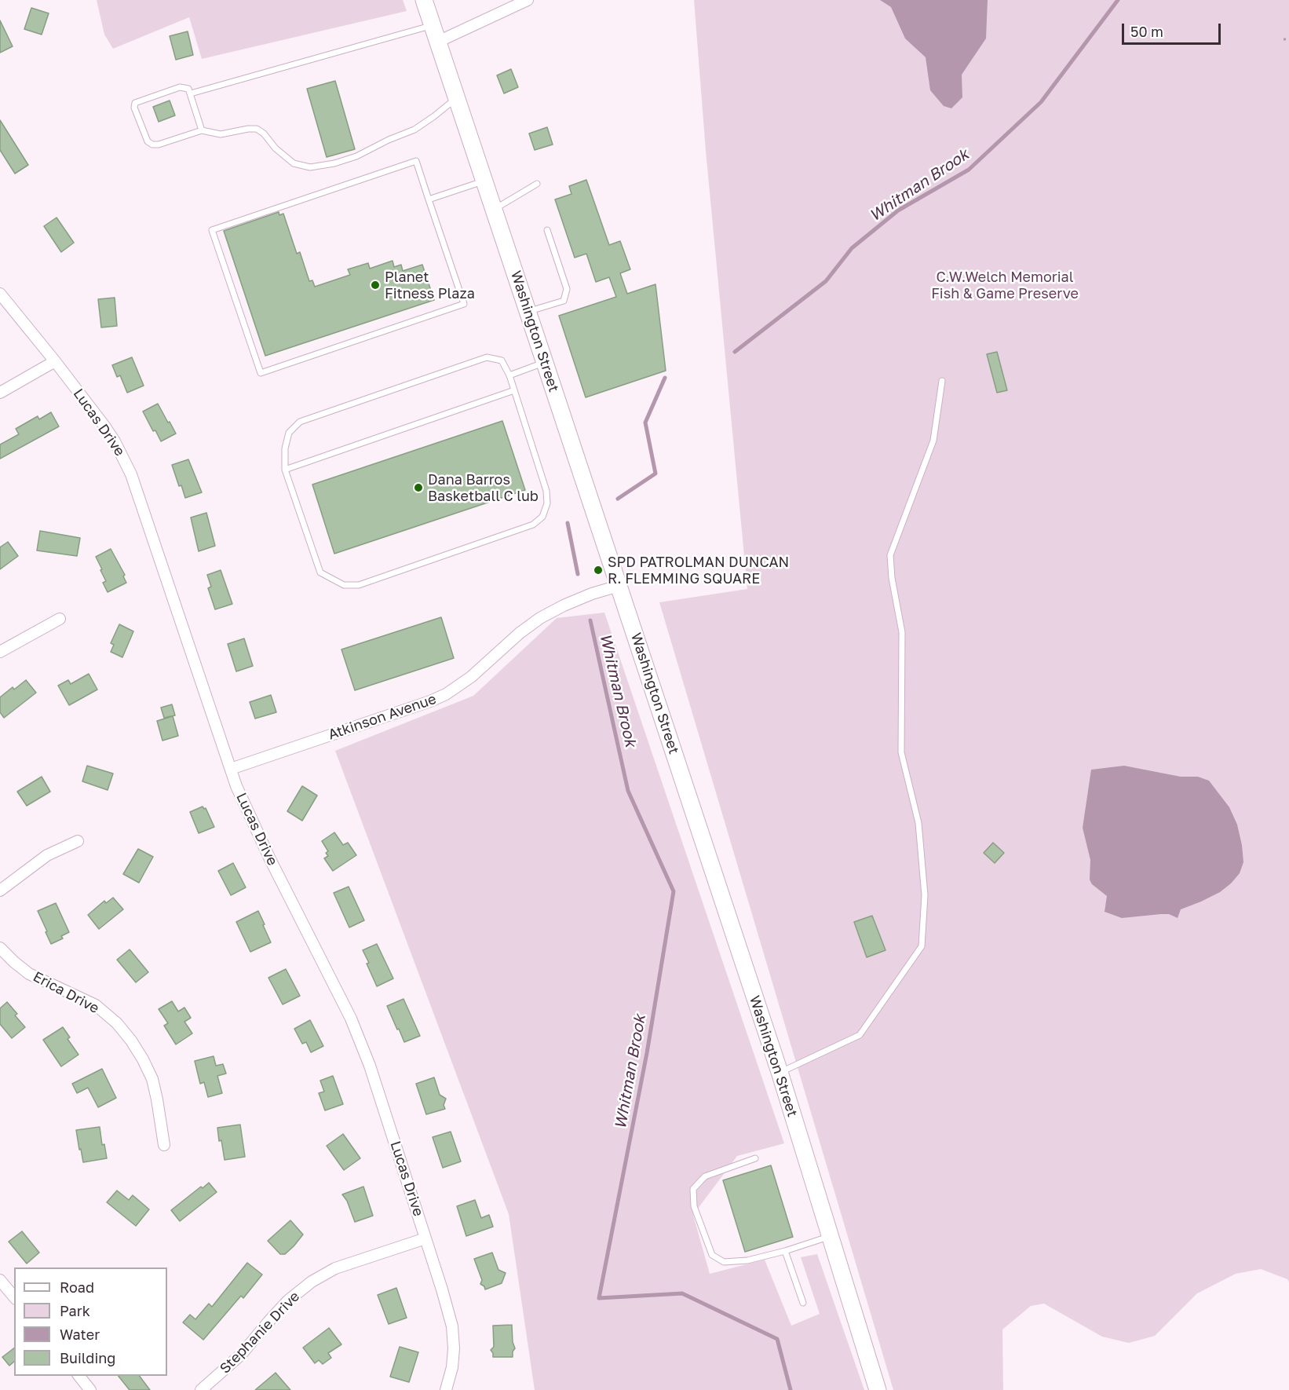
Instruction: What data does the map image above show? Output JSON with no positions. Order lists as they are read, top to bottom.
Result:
{
  "streets": {
    "main road": ["Washington Street"],
    "street": [
      "Lucas Drive",
      "Atkinson Avenue",
      "Erica Drive",
      "Stephanie Drive"
    ]
  },
  "crossings": [
    ["Washington Street", "Atkinson Avenue"],
    ["Lucas Drive", "Atkinson Avenue"],
    ["Lucas Drive", "Stephanie Drive"]
  ],
  "water": ["Whitman Brook"],
  "parks": ["C.W.Welch Memorial Fish & Game Preserve"],
  "places": ["Planet Fitness Plaza", "Dana Barros Basketball C lub", "SPD PATROLMAN DUNCAN R. FLEMMING SQUARE"],
  "legend": [
    "Road",
    "Park",
    "Water",
    "Building"
  ],
  "scale_bar": "50 m"
}
